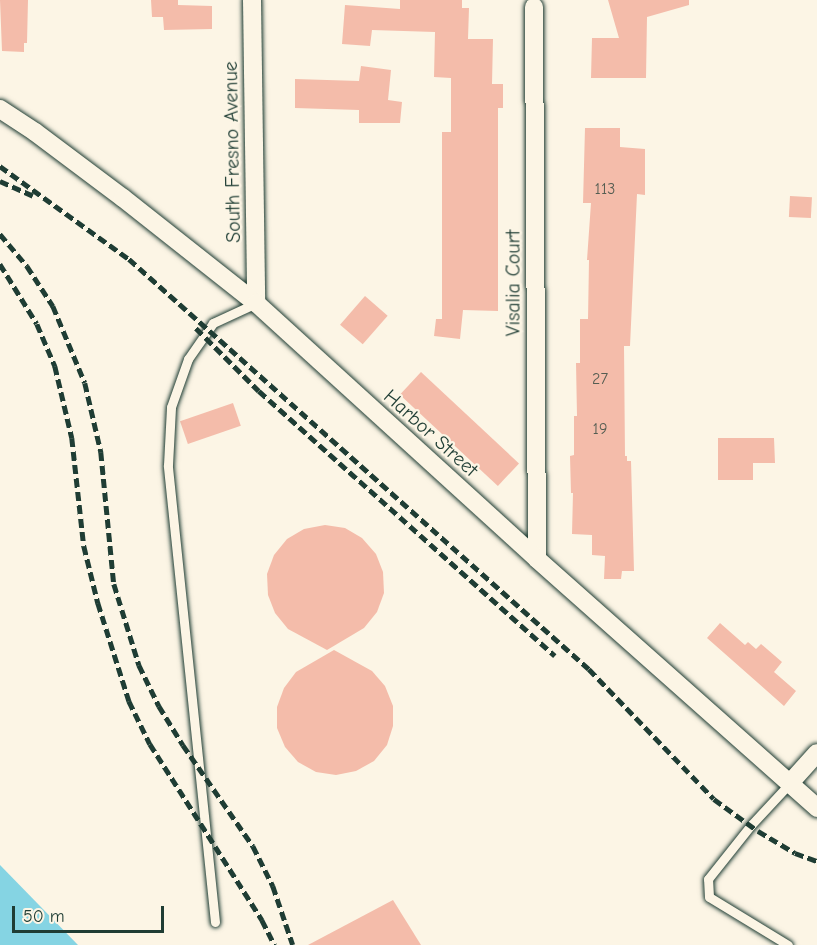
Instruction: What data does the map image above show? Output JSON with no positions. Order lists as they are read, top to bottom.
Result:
{
  "streets": {
    "street": ["South Fresno Avenue", "Visalia Court", "Harbor Street"]
  },
  "crossings": [
    ["South Fresno Avenue", "Harbor Street"],
    ["Visalia Court", "Harbor Street"]
  ],
  "house_numbers": ["113", "27", "19"],
  "scale_bar": "50 m"
}
